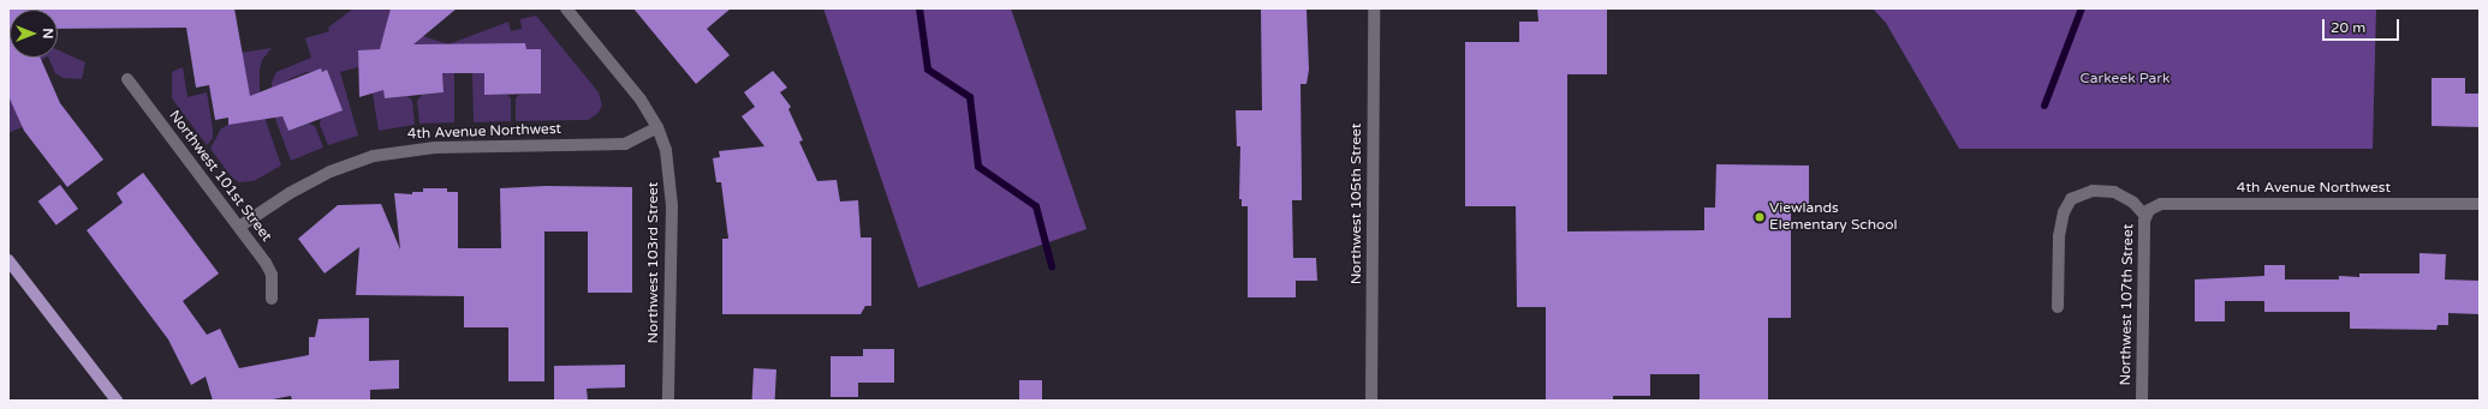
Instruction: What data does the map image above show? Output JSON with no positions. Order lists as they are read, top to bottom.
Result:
{
  "streets": {
    "street": [
      "4th Avenue Northwest",
      "Northwest 101st Street",
      "Northwest 105th Street",
      "Northwest 103rd Street",
      "Northwest 107th Street"
    ]
  },
  "crossings": [
    ["4th Avenue Northwest", "Northwest 101st Street"],
    ["4th Avenue Northwest", "Northwest 103rd Street"],
    ["4th Avenue Northwest", "Northwest 107th Street"]
  ],
  "parks": ["Carkeek Park"],
  "places": ["Viewlands Elementary School"],
  "scale_bar": "20 m",
  "north": "right"
}
